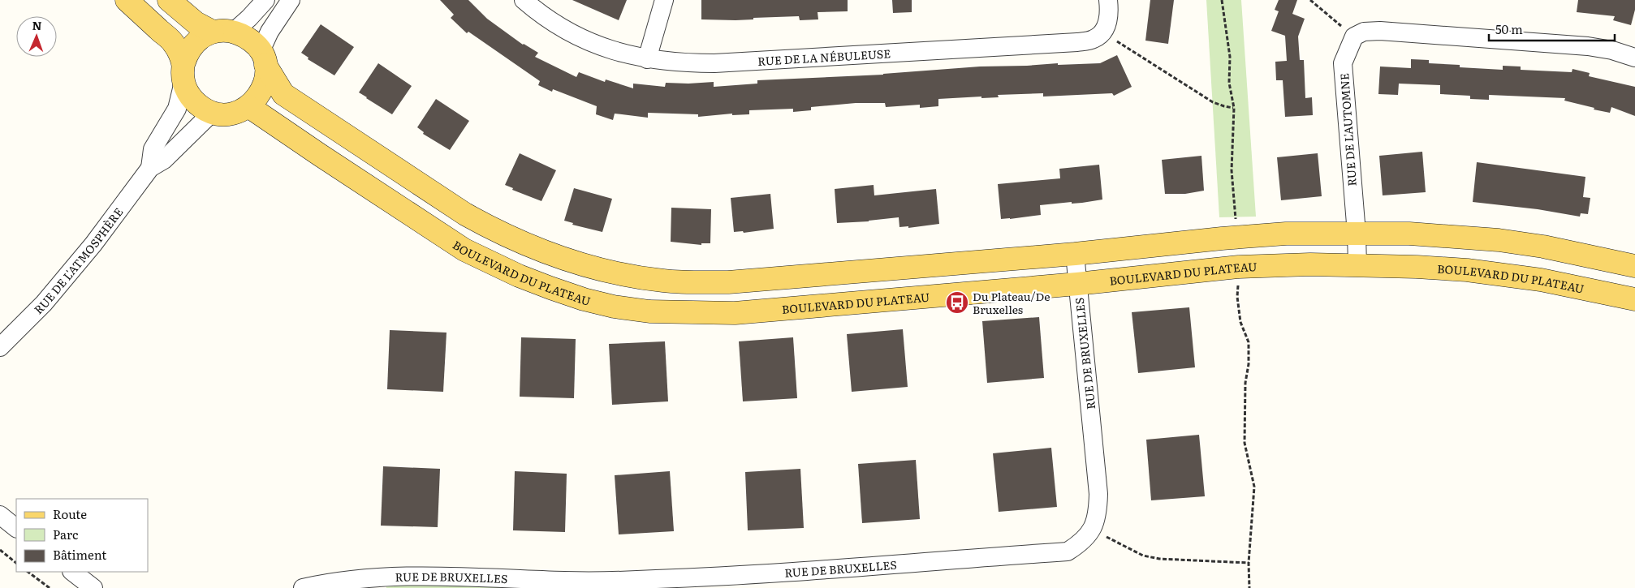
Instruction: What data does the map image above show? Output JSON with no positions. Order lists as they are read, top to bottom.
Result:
{
  "streets": {
    "main road": ["BOULEVARD DU PLATEAU"],
    "street": [
      "RUE DE LA NÉBULEUSE",
      "RUE DE L'AUTOMNE",
      "RUE DE L'ATMOSPHÈRE",
      "RUE DE BRUXELLES"
    ]
  },
  "crossings": [
    ["RUE DE L'AUTOMNE", "BOULEVARD DU PLATEAU"],
    ["RUE DE L'ATMOSPHÈRE", "BOULEVARD DU PLATEAU"],
    ["BOULEVARD DU PLATEAU", "RUE DE BRUXELLES"]
  ],
  "places": {
    "bus stop": ["Du Plateau/De Bruxelles"]
  },
  "legend": ["Route", "Parc", "Bâtiment"],
  "scale_bar": "50 m",
  "north": "top"
}
